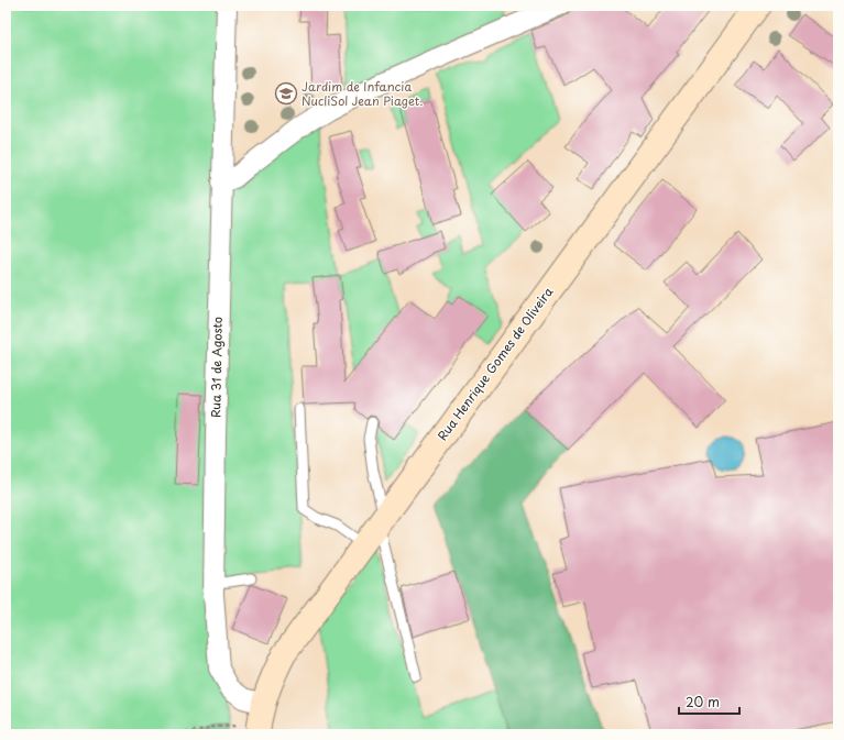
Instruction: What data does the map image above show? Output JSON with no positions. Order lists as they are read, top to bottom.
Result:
{
  "streets": {
    "street": ["Rua Henrique Gomes de Oliveira", "Rua 31 de Agosto"]
  },
  "crossings": [
    ["Rua Henrique Gomes de Oliveira", "Rua 31 de Agosto"]
  ],
  "places": {
    "school or university": ["Jardim de Infancia NucliSol Jean Piaget."]
  },
  "scale_bar": "20 m"
}
